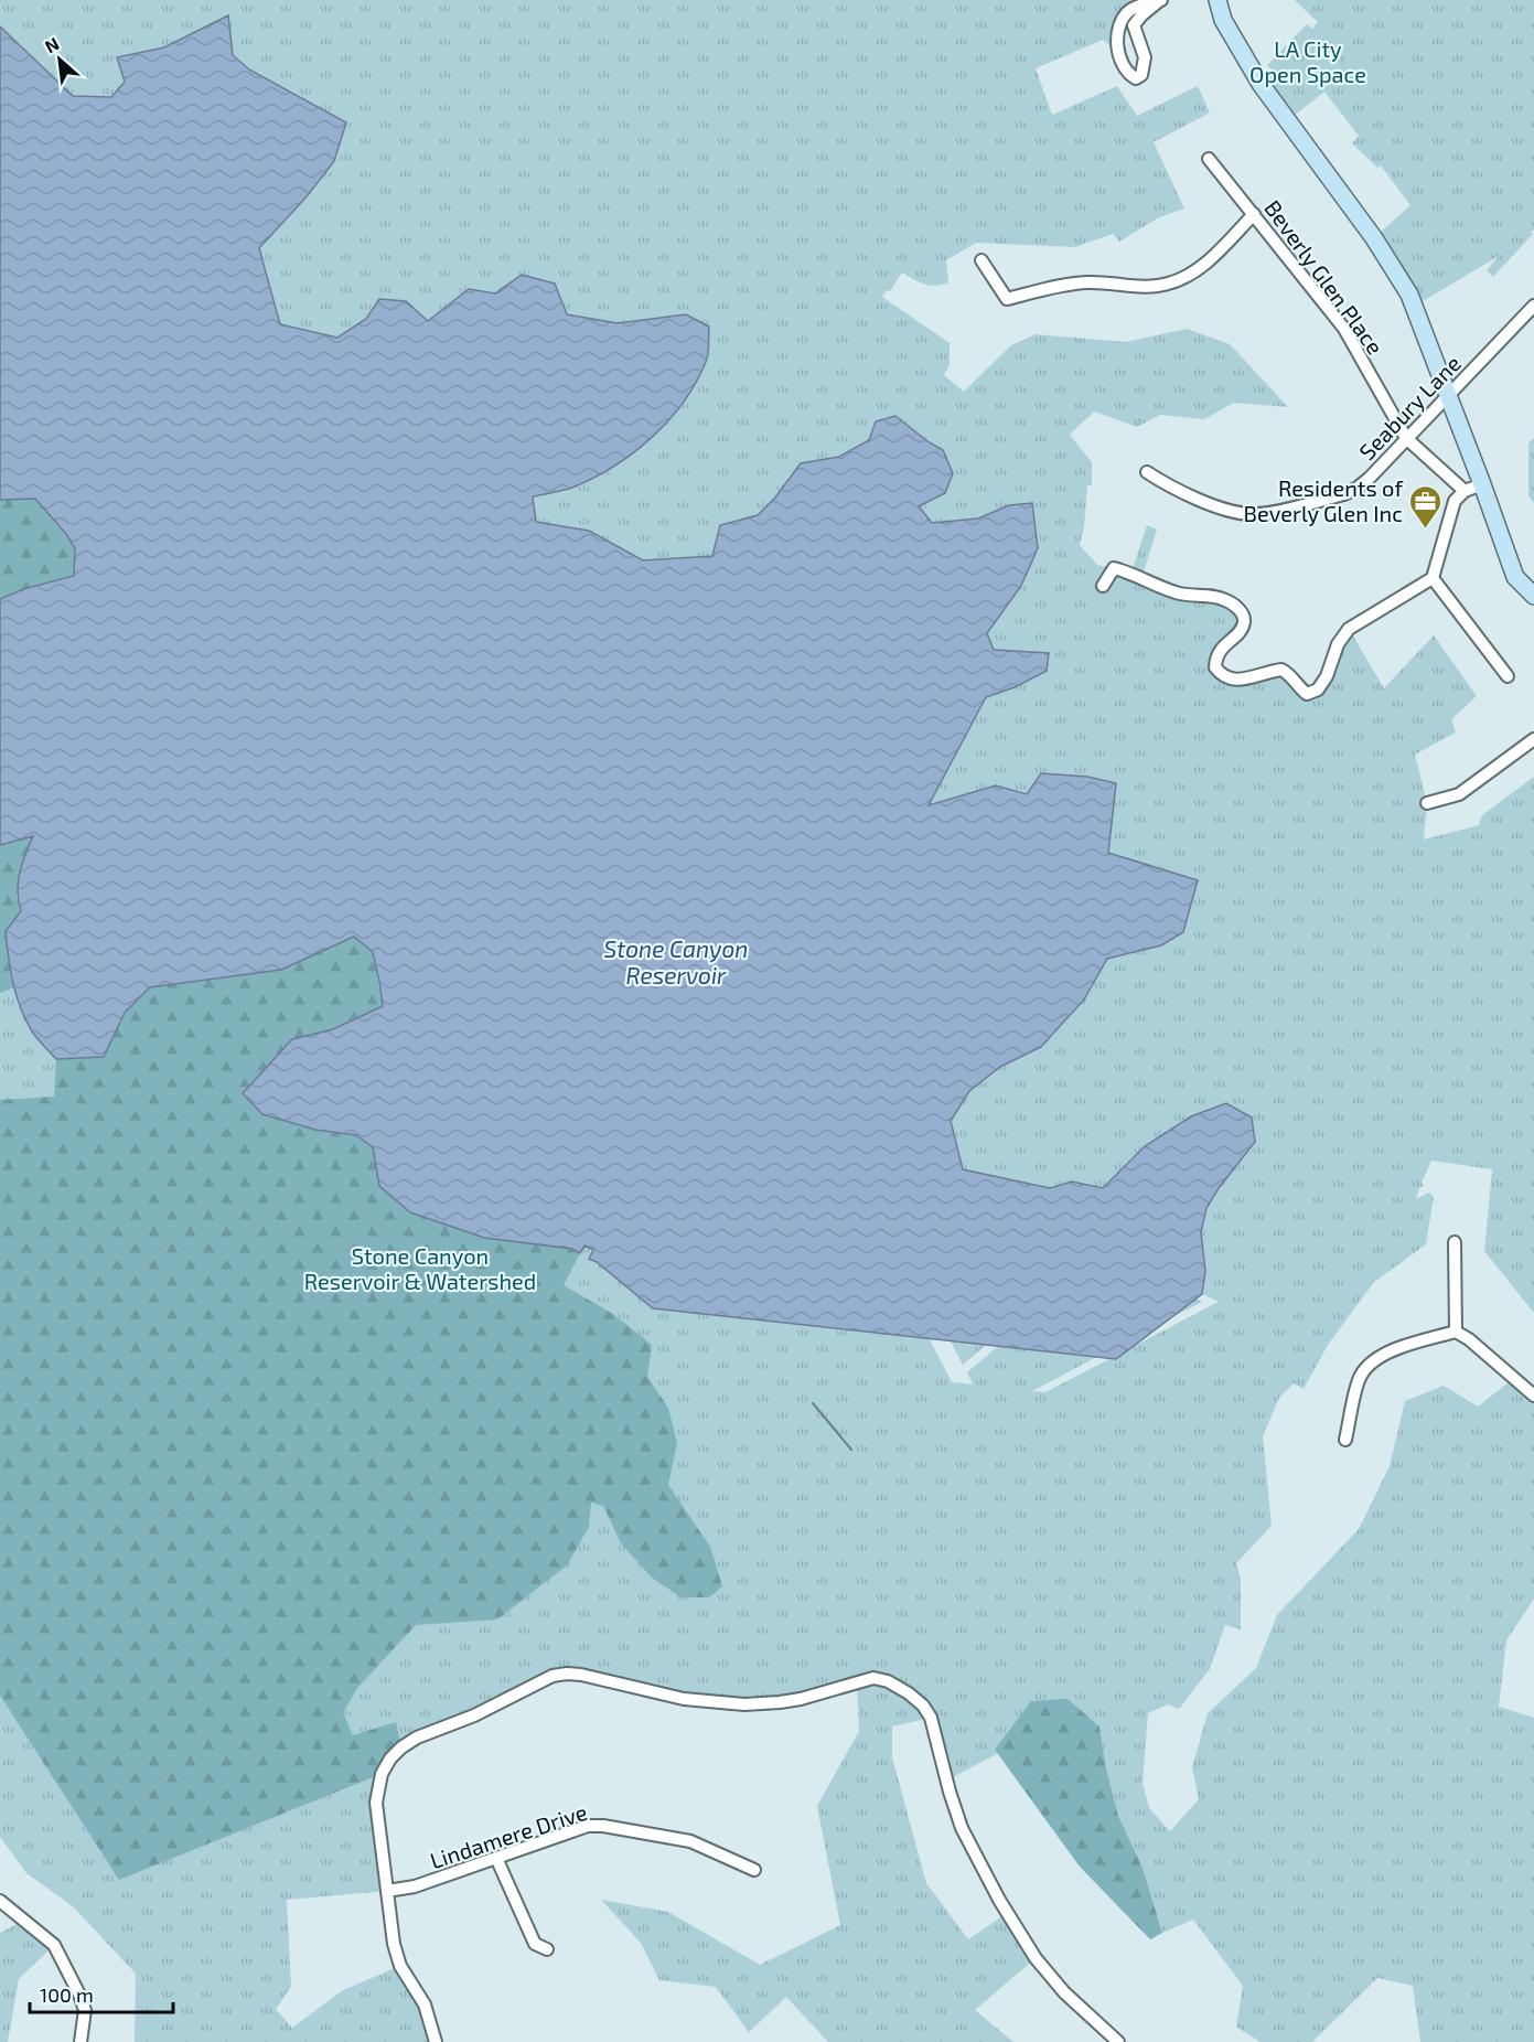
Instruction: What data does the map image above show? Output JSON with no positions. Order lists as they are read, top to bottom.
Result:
{
  "streets": {
    "street": ["Beverly Glen Place", "Seabury Lane", "Lindamere Drive"]
  },
  "crossings": [
    ["Beverly Glen Place", "Seabury Lane"]
  ],
  "water": ["Stone Canyon Reservoir"],
  "parks": ["LA City Open Space", "Stone Canyon Reservoir & Watershed"],
  "places": {
    "office": ["Residents of Beverly Glen Inc"]
  },
  "scale_bar": "100 m",
  "north": "top left"
}
